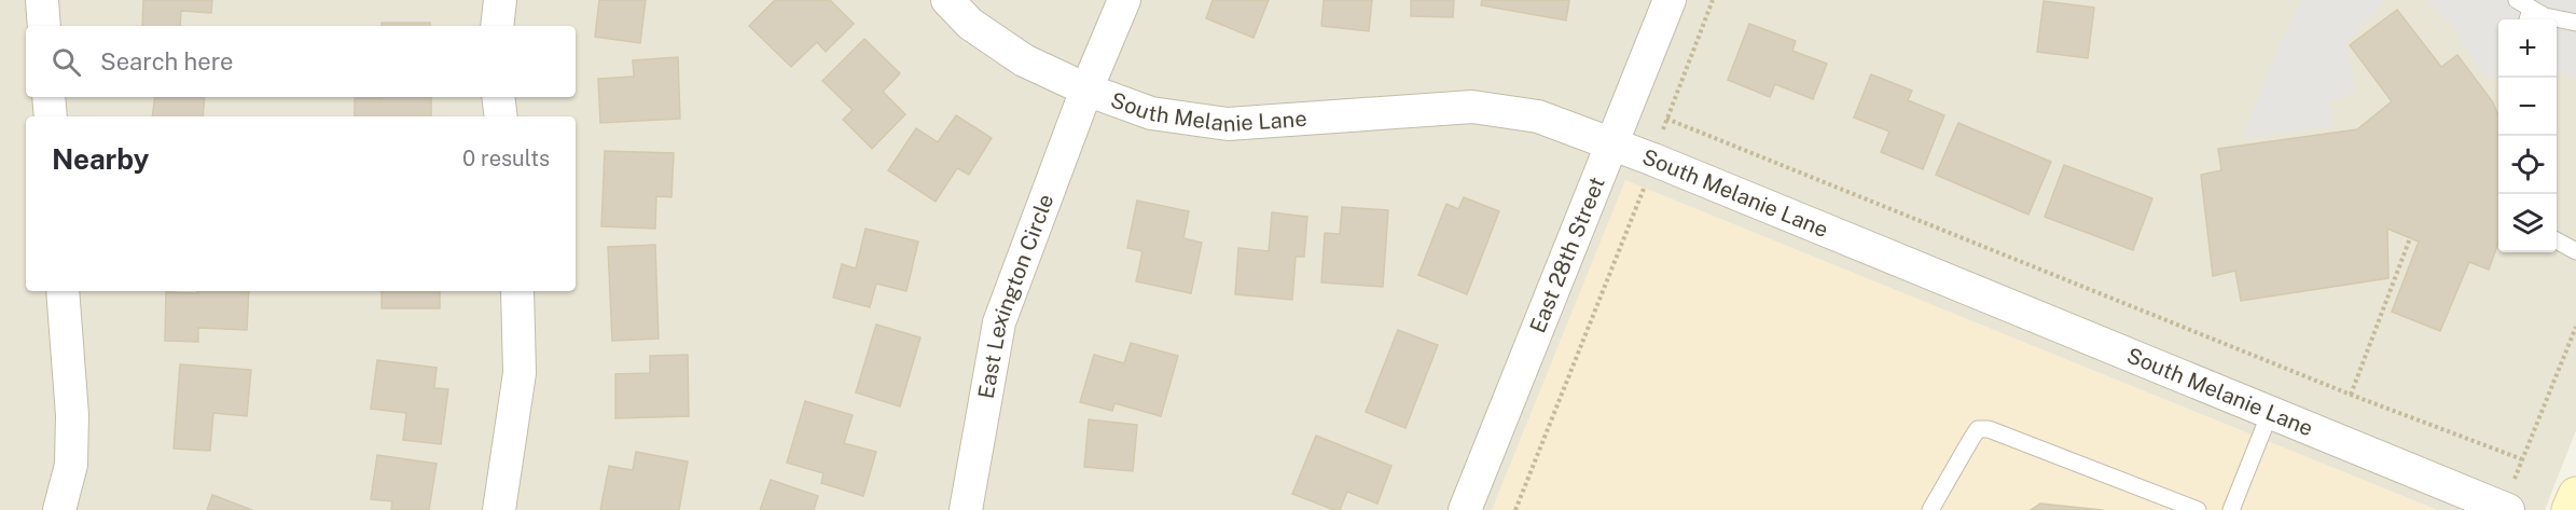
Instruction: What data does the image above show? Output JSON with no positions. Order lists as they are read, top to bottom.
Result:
{
  "streets": {
    "street": ["South Melanie Lane", "East 28th Street", "East Lexington Circle"]
  },
  "crossings": [
    ["South Melanie Lane", "East 28th Street"],
    ["South Melanie Lane", "East Lexington Circle"]
  ],
  "page": {
    "map_buttons": ["+", "−"],
    "search": "Search here",
    "heading": ["Nearby", "0 results"]
  }
}
